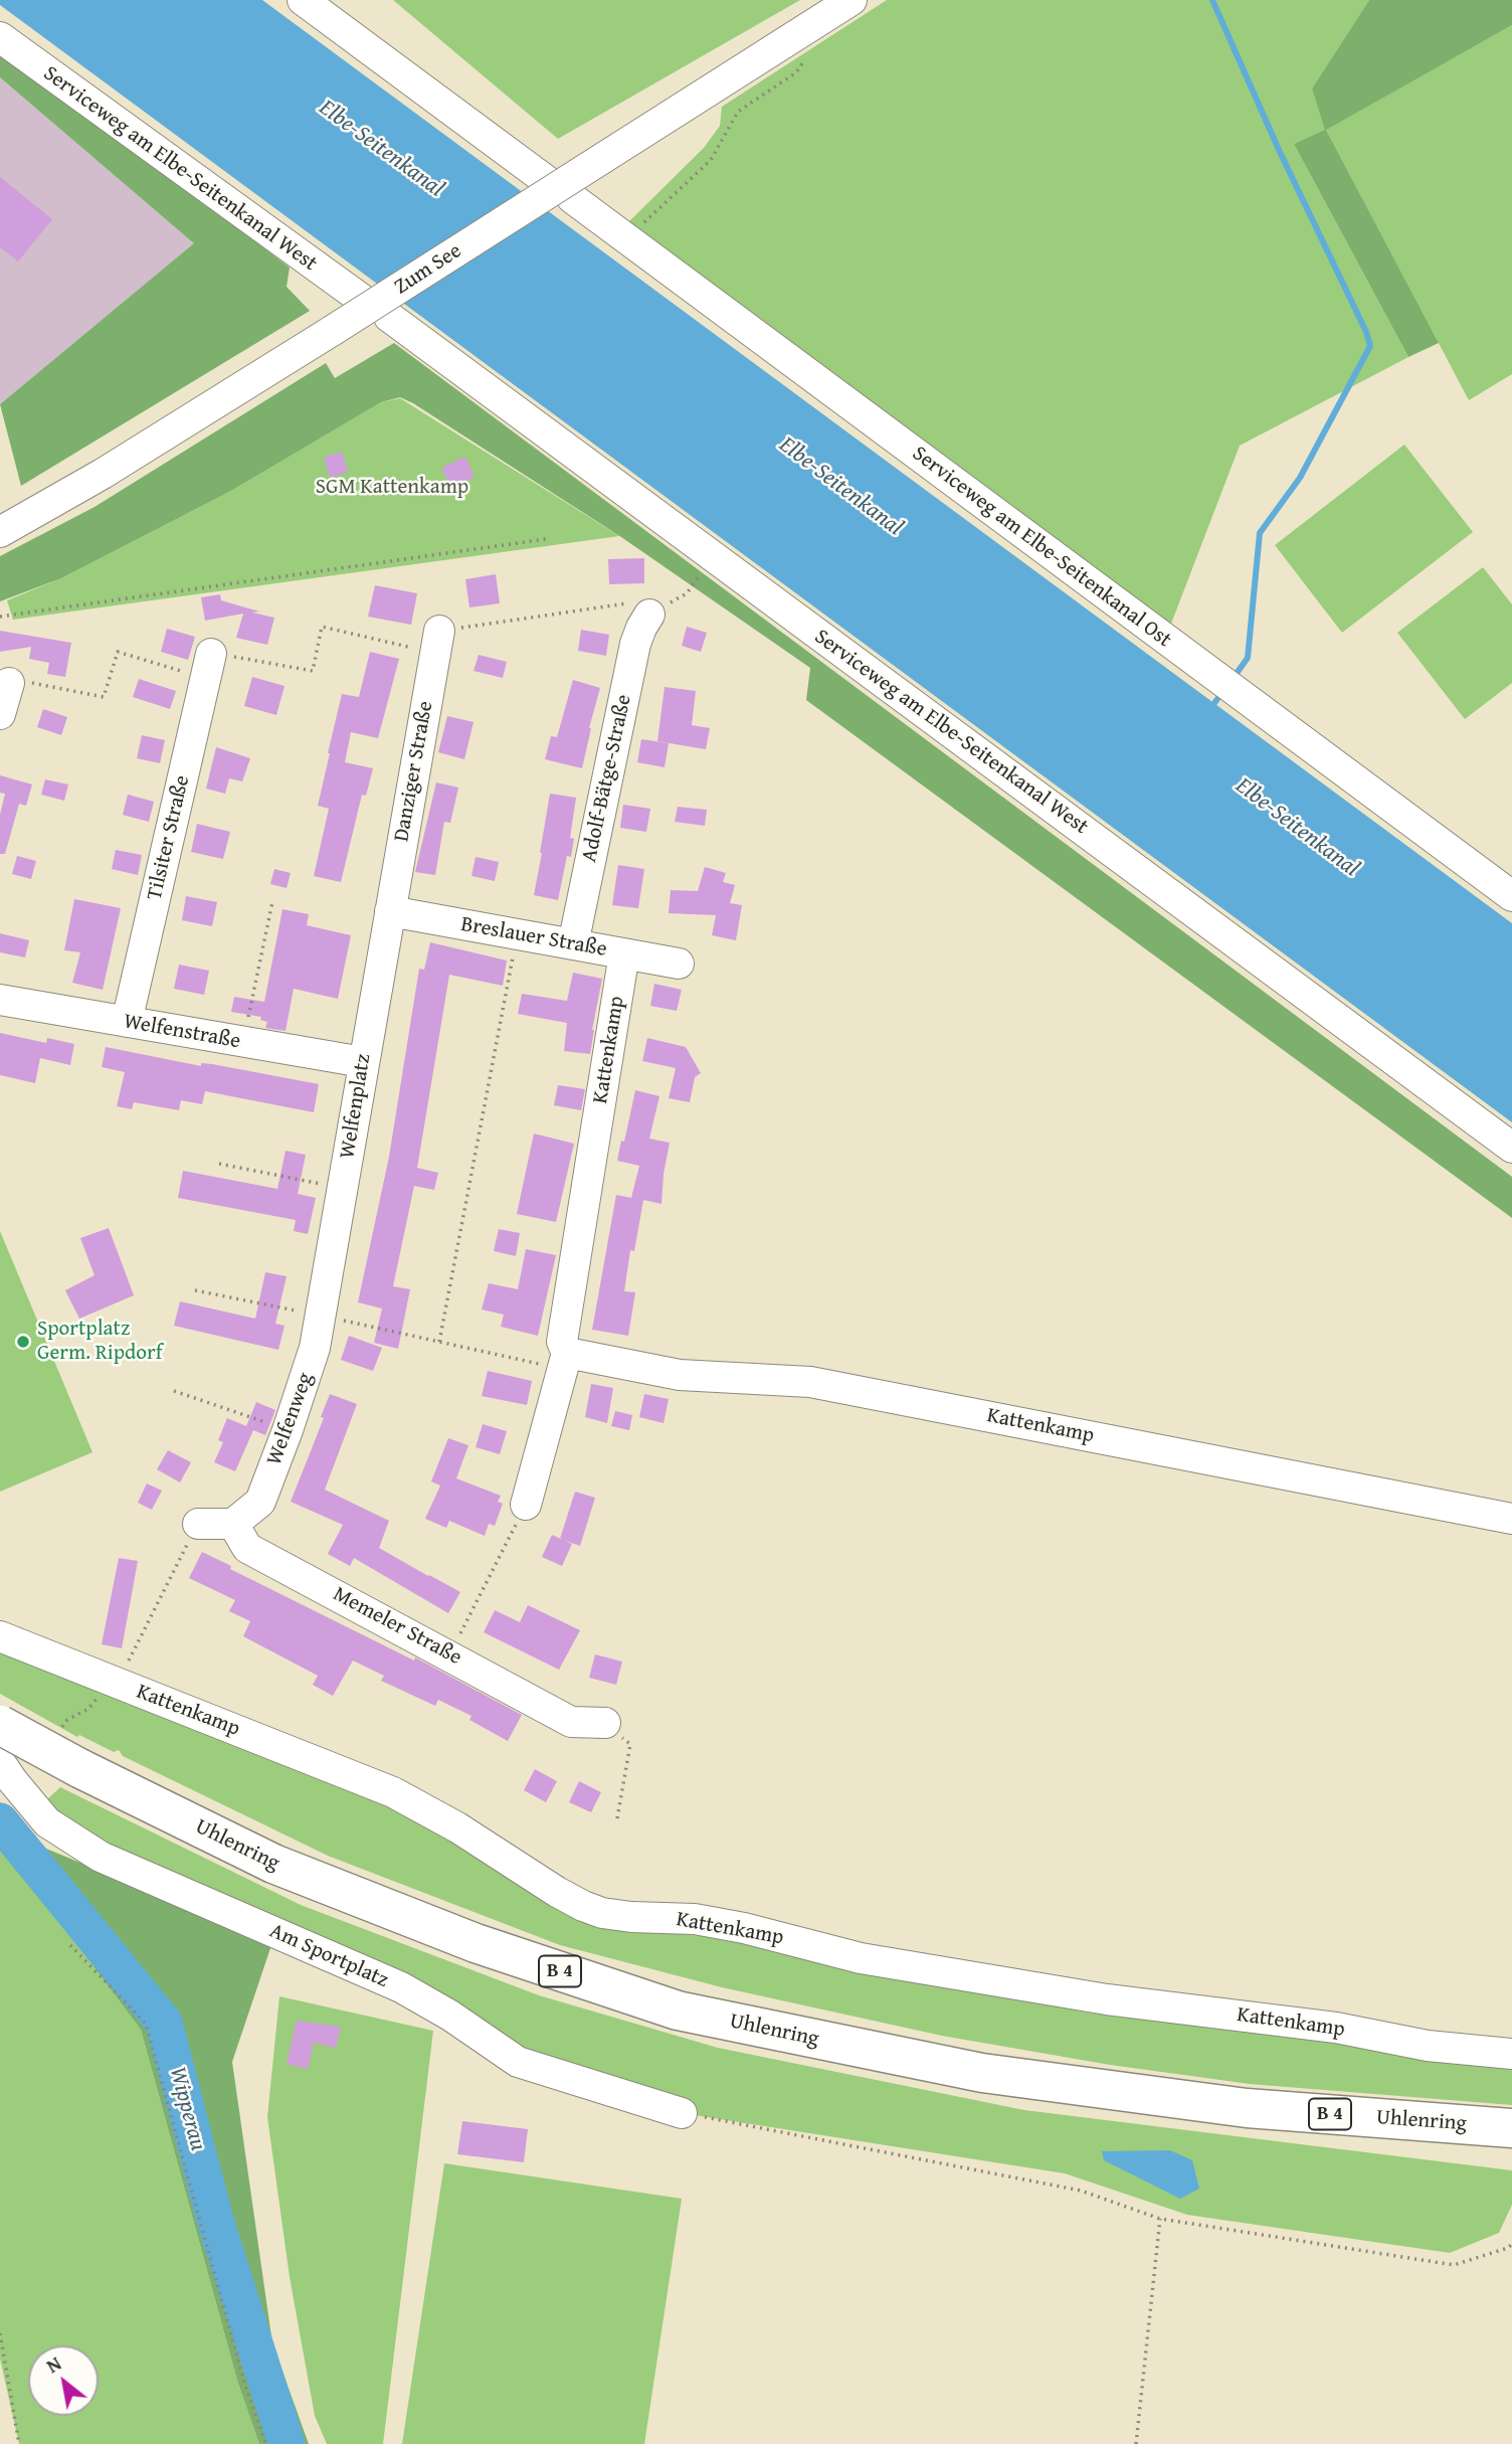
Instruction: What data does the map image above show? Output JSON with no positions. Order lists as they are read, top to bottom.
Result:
{
  "streets": {
    "highway": ["Uhlenring", "B 4"],
    "street": [
      "Serviceweg am Elbe-Seitenkanal West",
      "Zum See",
      "Serviceweg am Elbe-Seitenkanal Ost",
      "Danziger Straße",
      "Adolf-Bätge-Straße",
      "Tilsiter Straße",
      "Breslauer Straße",
      "Welfenstraße",
      "Kattenkamp",
      "Welfenplatz",
      "Welfenweg",
      "Memeler Straße",
      "Am Sportplatz"
    ]
  },
  "crossings": [
    ["Danziger Straße", "Breslauer Straße"],
    ["Danziger Straße", "Welfenplatz"],
    ["Adolf-Bätge-Straße", "Breslauer Straße"],
    ["Tilsiter Straße", "Welfenstraße"],
    ["Breslauer Straße", "Kattenkamp"],
    ["Breslauer Straße", "Welfenplatz"],
    ["Welfenstraße", "Welfenplatz"],
    ["Welfenplatz", "Welfenweg"],
    ["Welfenweg", "Memeler Straße"]
  ],
  "water": ["Elbe-Seitenkanal", "Wipperau"],
  "parks": ["SGM Kattenkamp"],
  "places": ["Sportplatz Germ. Ripdorf"],
  "north": "top left"
}
